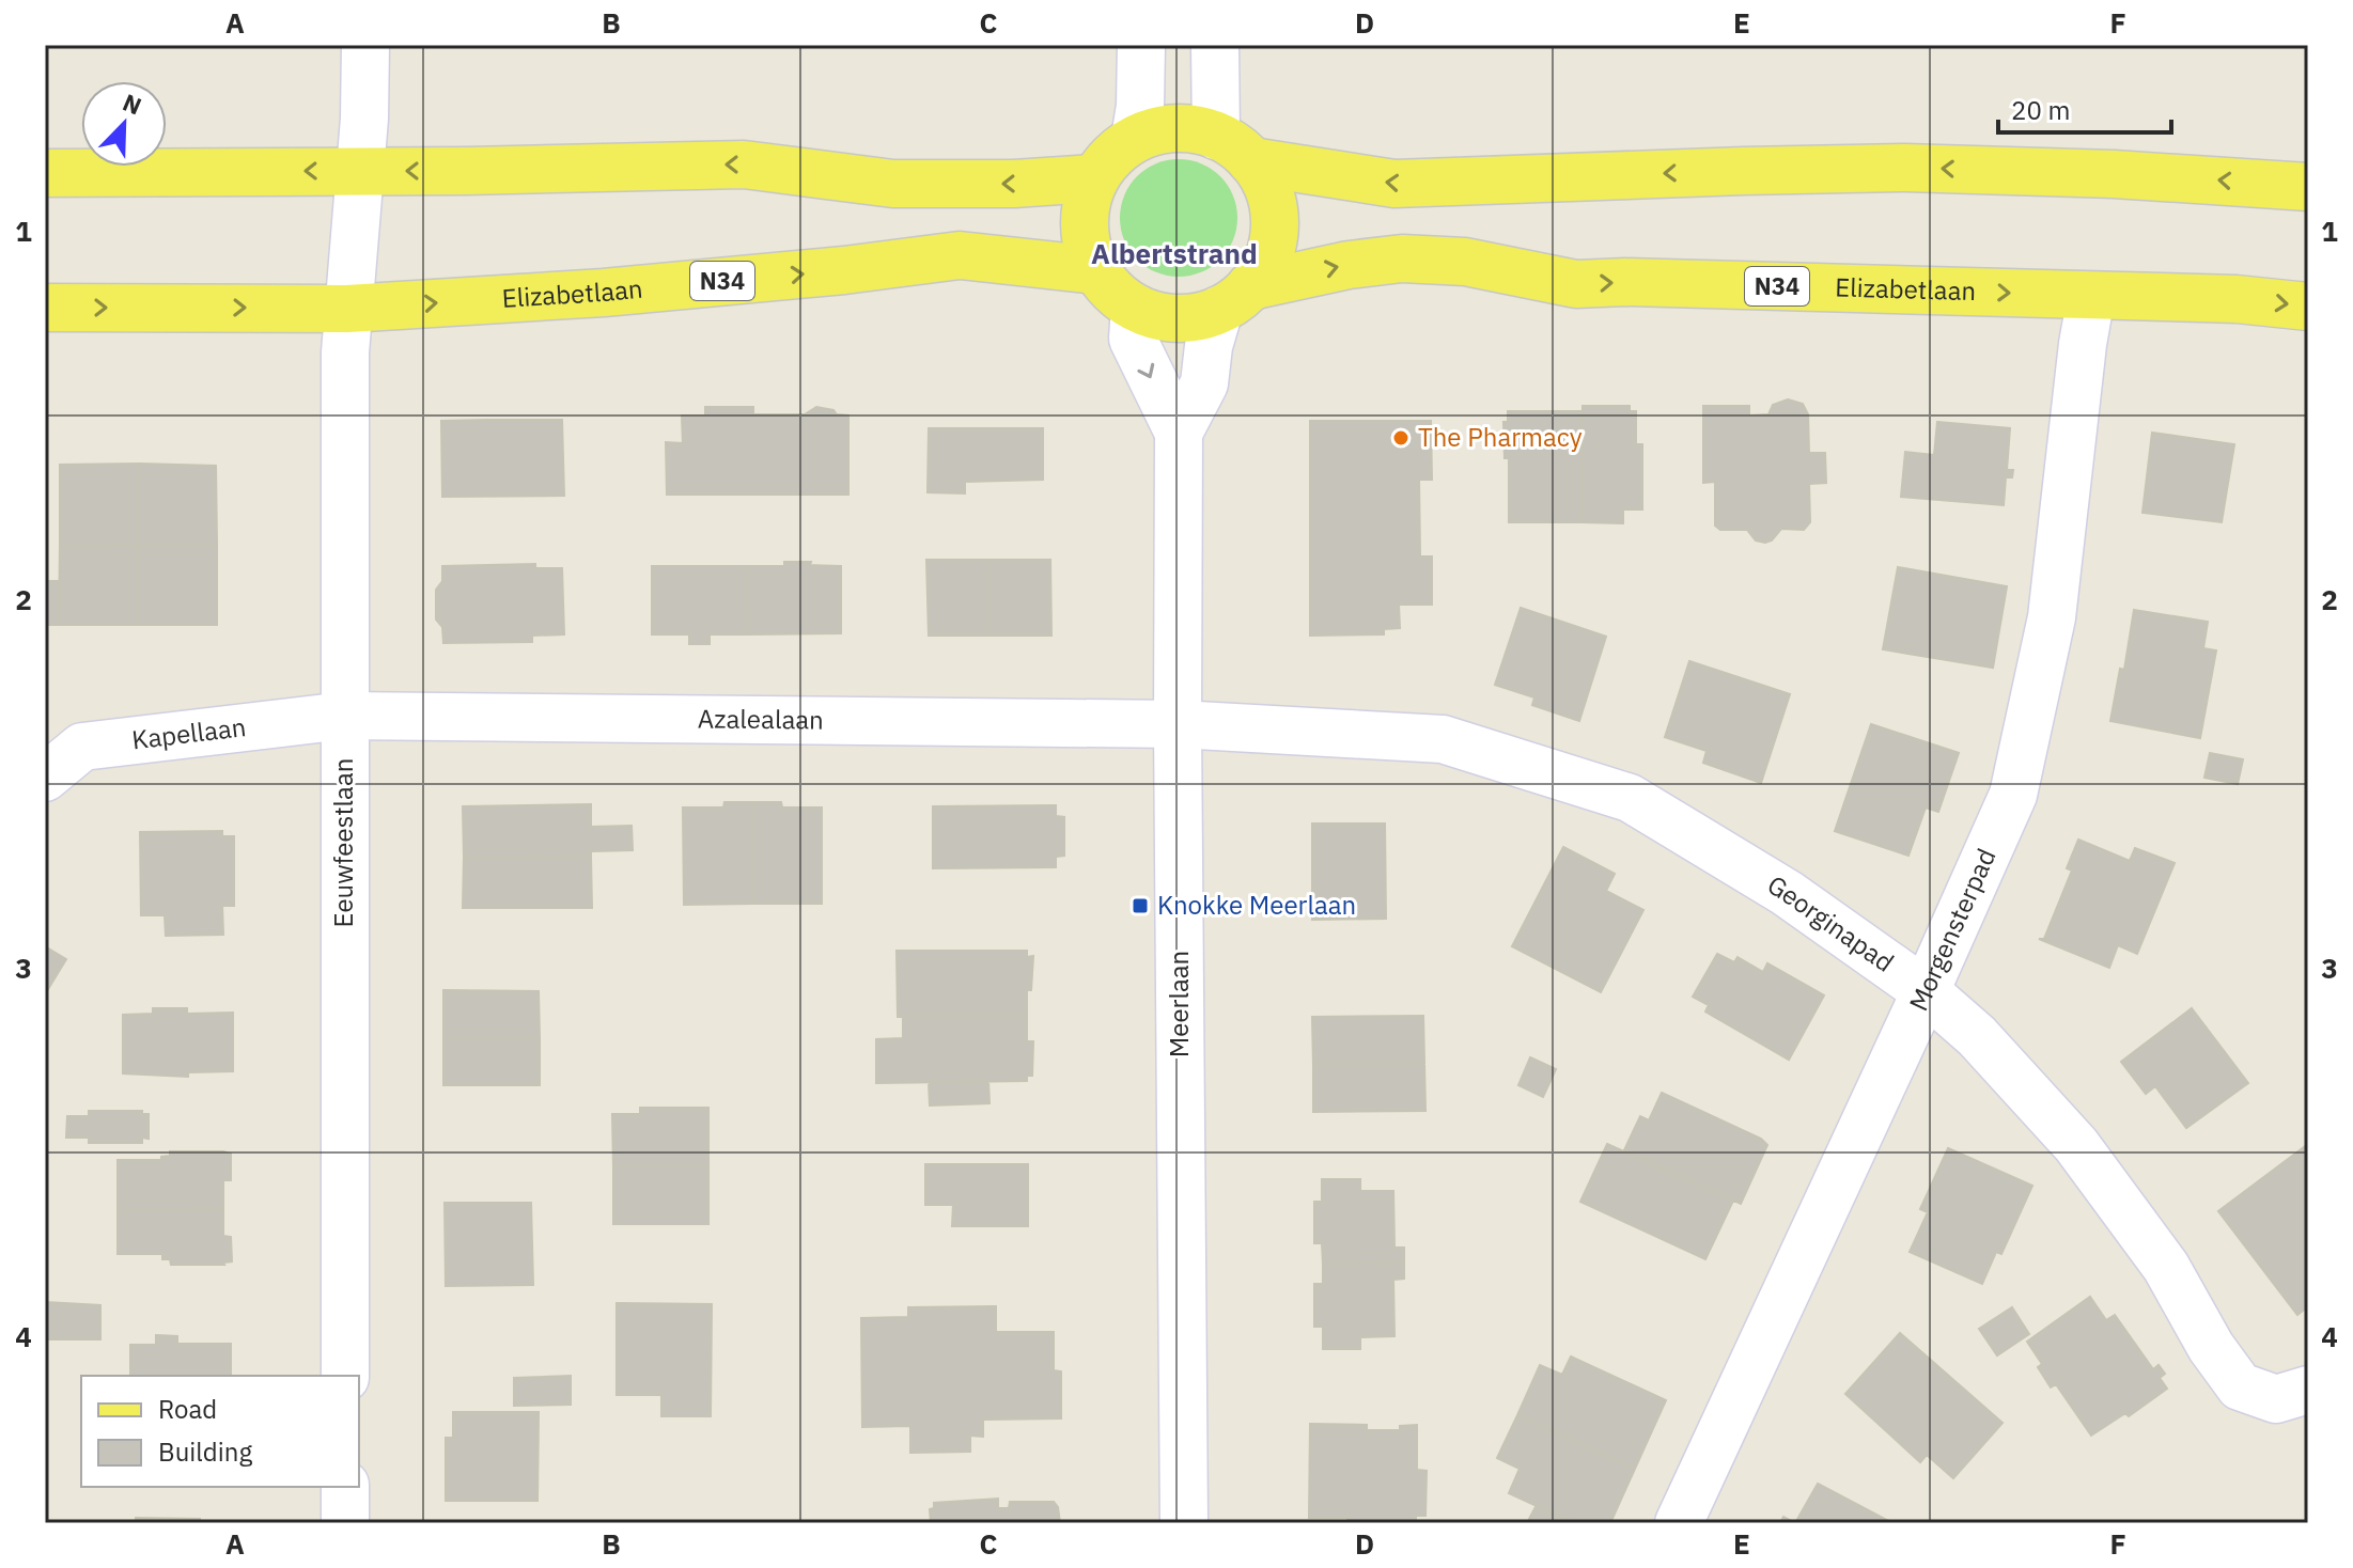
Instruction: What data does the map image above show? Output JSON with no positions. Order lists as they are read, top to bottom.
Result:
{
  "streets": {
    "main road": ["N34", "Elizabetlaan"],
    "street": [
      "Azalealaan",
      "Kapellaan",
      "Eeuwfeestlaan",
      "Georginapad",
      "Morgensterpad",
      "Meerlaan"
    ]
  },
  "crossings": [
    ["Elizabetlaan", "Eeuwfeestlaan"],
    ["Elizabetlaan", "Morgensterpad"],
    ["Elizabetlaan", "Meerlaan"],
    ["Azalealaan", "Kapellaan"],
    ["Azalealaan", "Eeuwfeestlaan"],
    ["Azalealaan", "Georginapad"],
    ["Azalealaan", "Meerlaan"],
    ["Kapellaan", "Eeuwfeestlaan"],
    ["Georginapad", "Morgensterpad"],
    ["Georginapad", "Meerlaan"]
  ],
  "districts": ["Albertstrand"],
  "places": {
    "other": ["The Pharmacy"],
    "transit": ["Knokke Meerlaan"]
  },
  "legend": ["Road", "Building"],
  "scale_bar": "20 m",
  "north": "top right",
  "grid": {
    "columns": [
      "A",
      "B",
      "C",
      "D",
      "E",
      "F"
    ],
    "rows": [
      "1",
      "2",
      "3",
      "4"
    ]
  }
}
